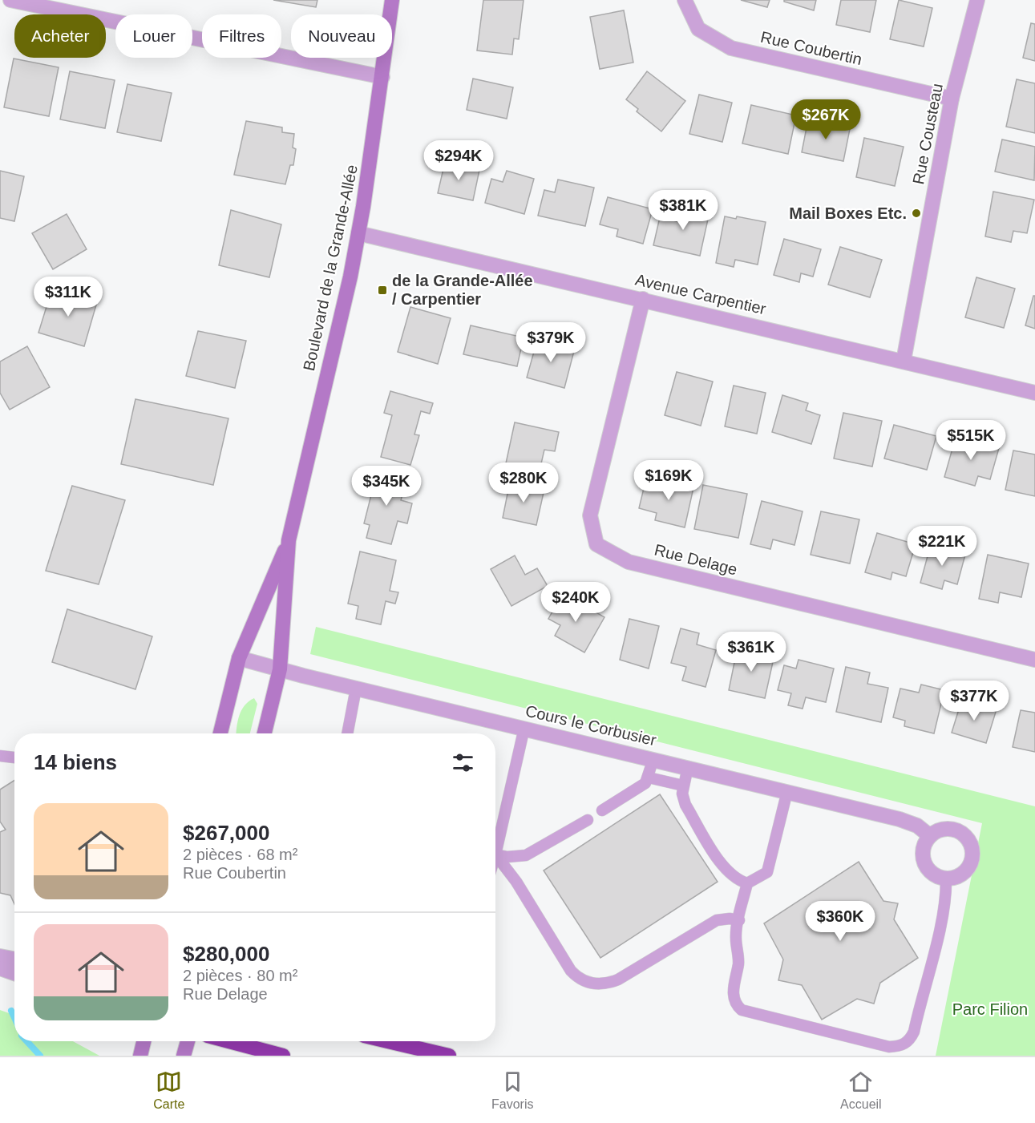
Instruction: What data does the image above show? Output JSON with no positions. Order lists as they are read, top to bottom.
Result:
{
  "streets": {
    "street": [
      "Rue Coubertin",
      "Rue Cousteau",
      "Boulevard de la Grande-Allée",
      "Avenue Carpentier",
      "Rue Delage",
      "Cours le Corbusier"
    ]
  },
  "crossings": [
    ["Rue Coubertin", "Rue Cousteau"],
    ["Rue Cousteau", "Avenue Carpentier"],
    ["Boulevard de la Grande-Allée", "Avenue Carpentier"],
    ["Boulevard de la Grande-Allée", "Cours le Corbusier"],
    ["Avenue Carpentier", "Rue Delage"]
  ],
  "parks": ["Parc Filion"],
  "places": {
    "other": ["Mail Boxes Etc."],
    "transit": ["de la Grande-Allée / Carpentier"]
  },
  "page": {
    "chip": [
      "Acheter",
      "Louer",
      "Filtres",
      "Nouveau"
    ],
    "price": [
      "$267K",
      "$294K",
      "$381K",
      "$311K",
      "$379K",
      "$515K",
      "$169K",
      "$280K",
      "$345K",
      "$221K",
      "$240K",
      "$361K",
      "$377K",
      "$360K"
    ],
    "heading": "14 biens",
    "list": [
      {
        "name": "$267,000",
        "note": "2 pièces · 68 m² · Rue Coubertin"
      },
      {
        "name": "$280,000",
        "note": "2 pièces · 80 m² · Rue Delage"
      }
    ],
    "tabs": ["Carte", "Favoris", "Accueil"]
  }
}
